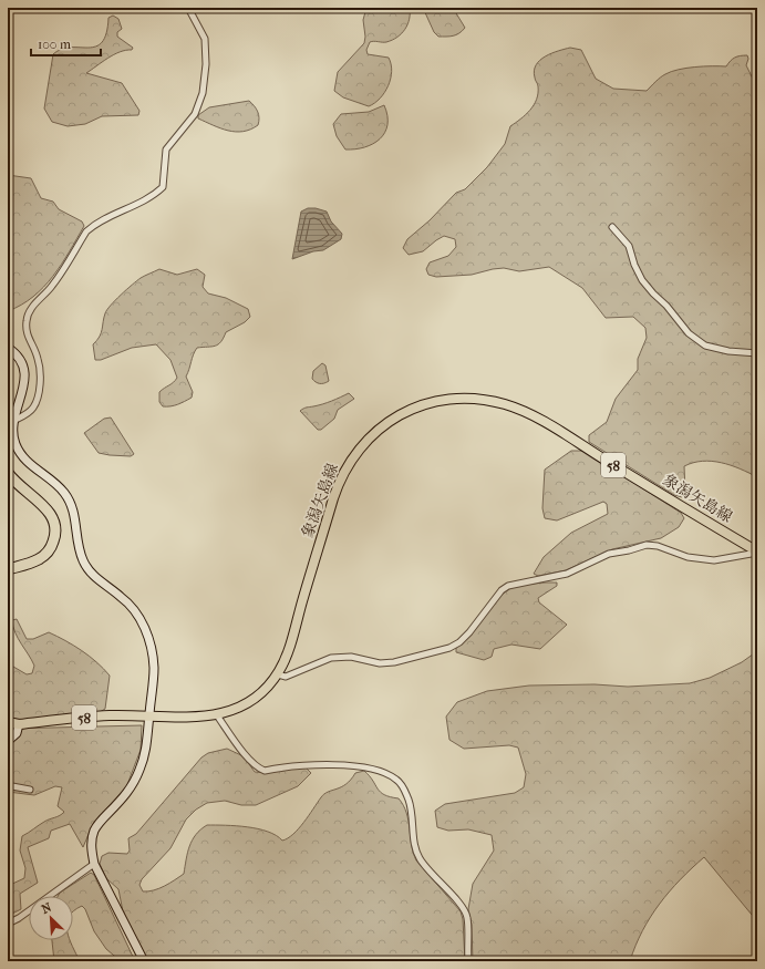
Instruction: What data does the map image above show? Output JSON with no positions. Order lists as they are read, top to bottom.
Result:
{
  "streets": {
    "main road": ["58", "象潟矢島線"]
  },
  "scale_bar": "100 m",
  "north": "top left"
}
